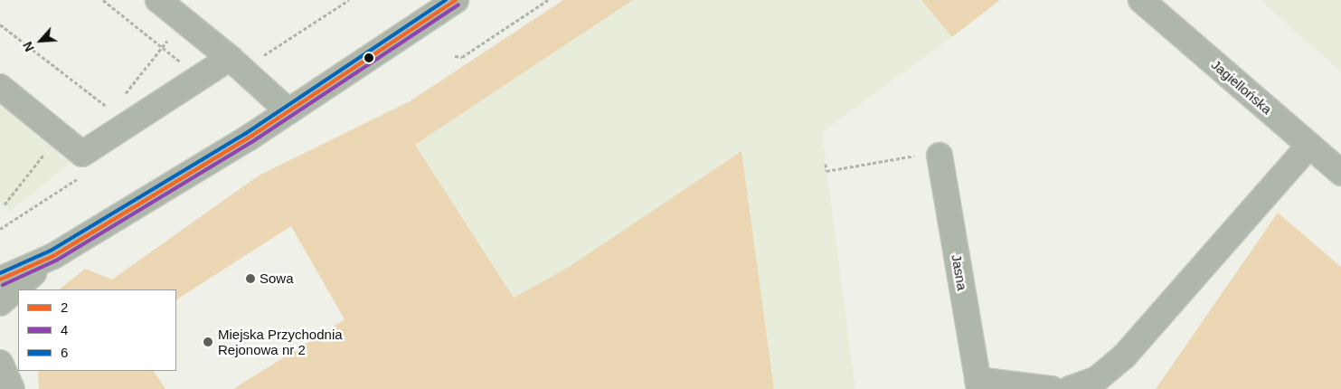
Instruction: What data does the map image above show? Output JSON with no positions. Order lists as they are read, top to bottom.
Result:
{
  "streets": {
    "street": ["Jagiellońska", "Jasna"]
  },
  "places": ["Sowa", "Miejska Przychodnia Rejonowa nr 2"],
  "lines": ["transit line 2", "transit line 6", "transit line 4"],
  "legend": ["2", "4", "6"],
  "north": "bottom left"
}
